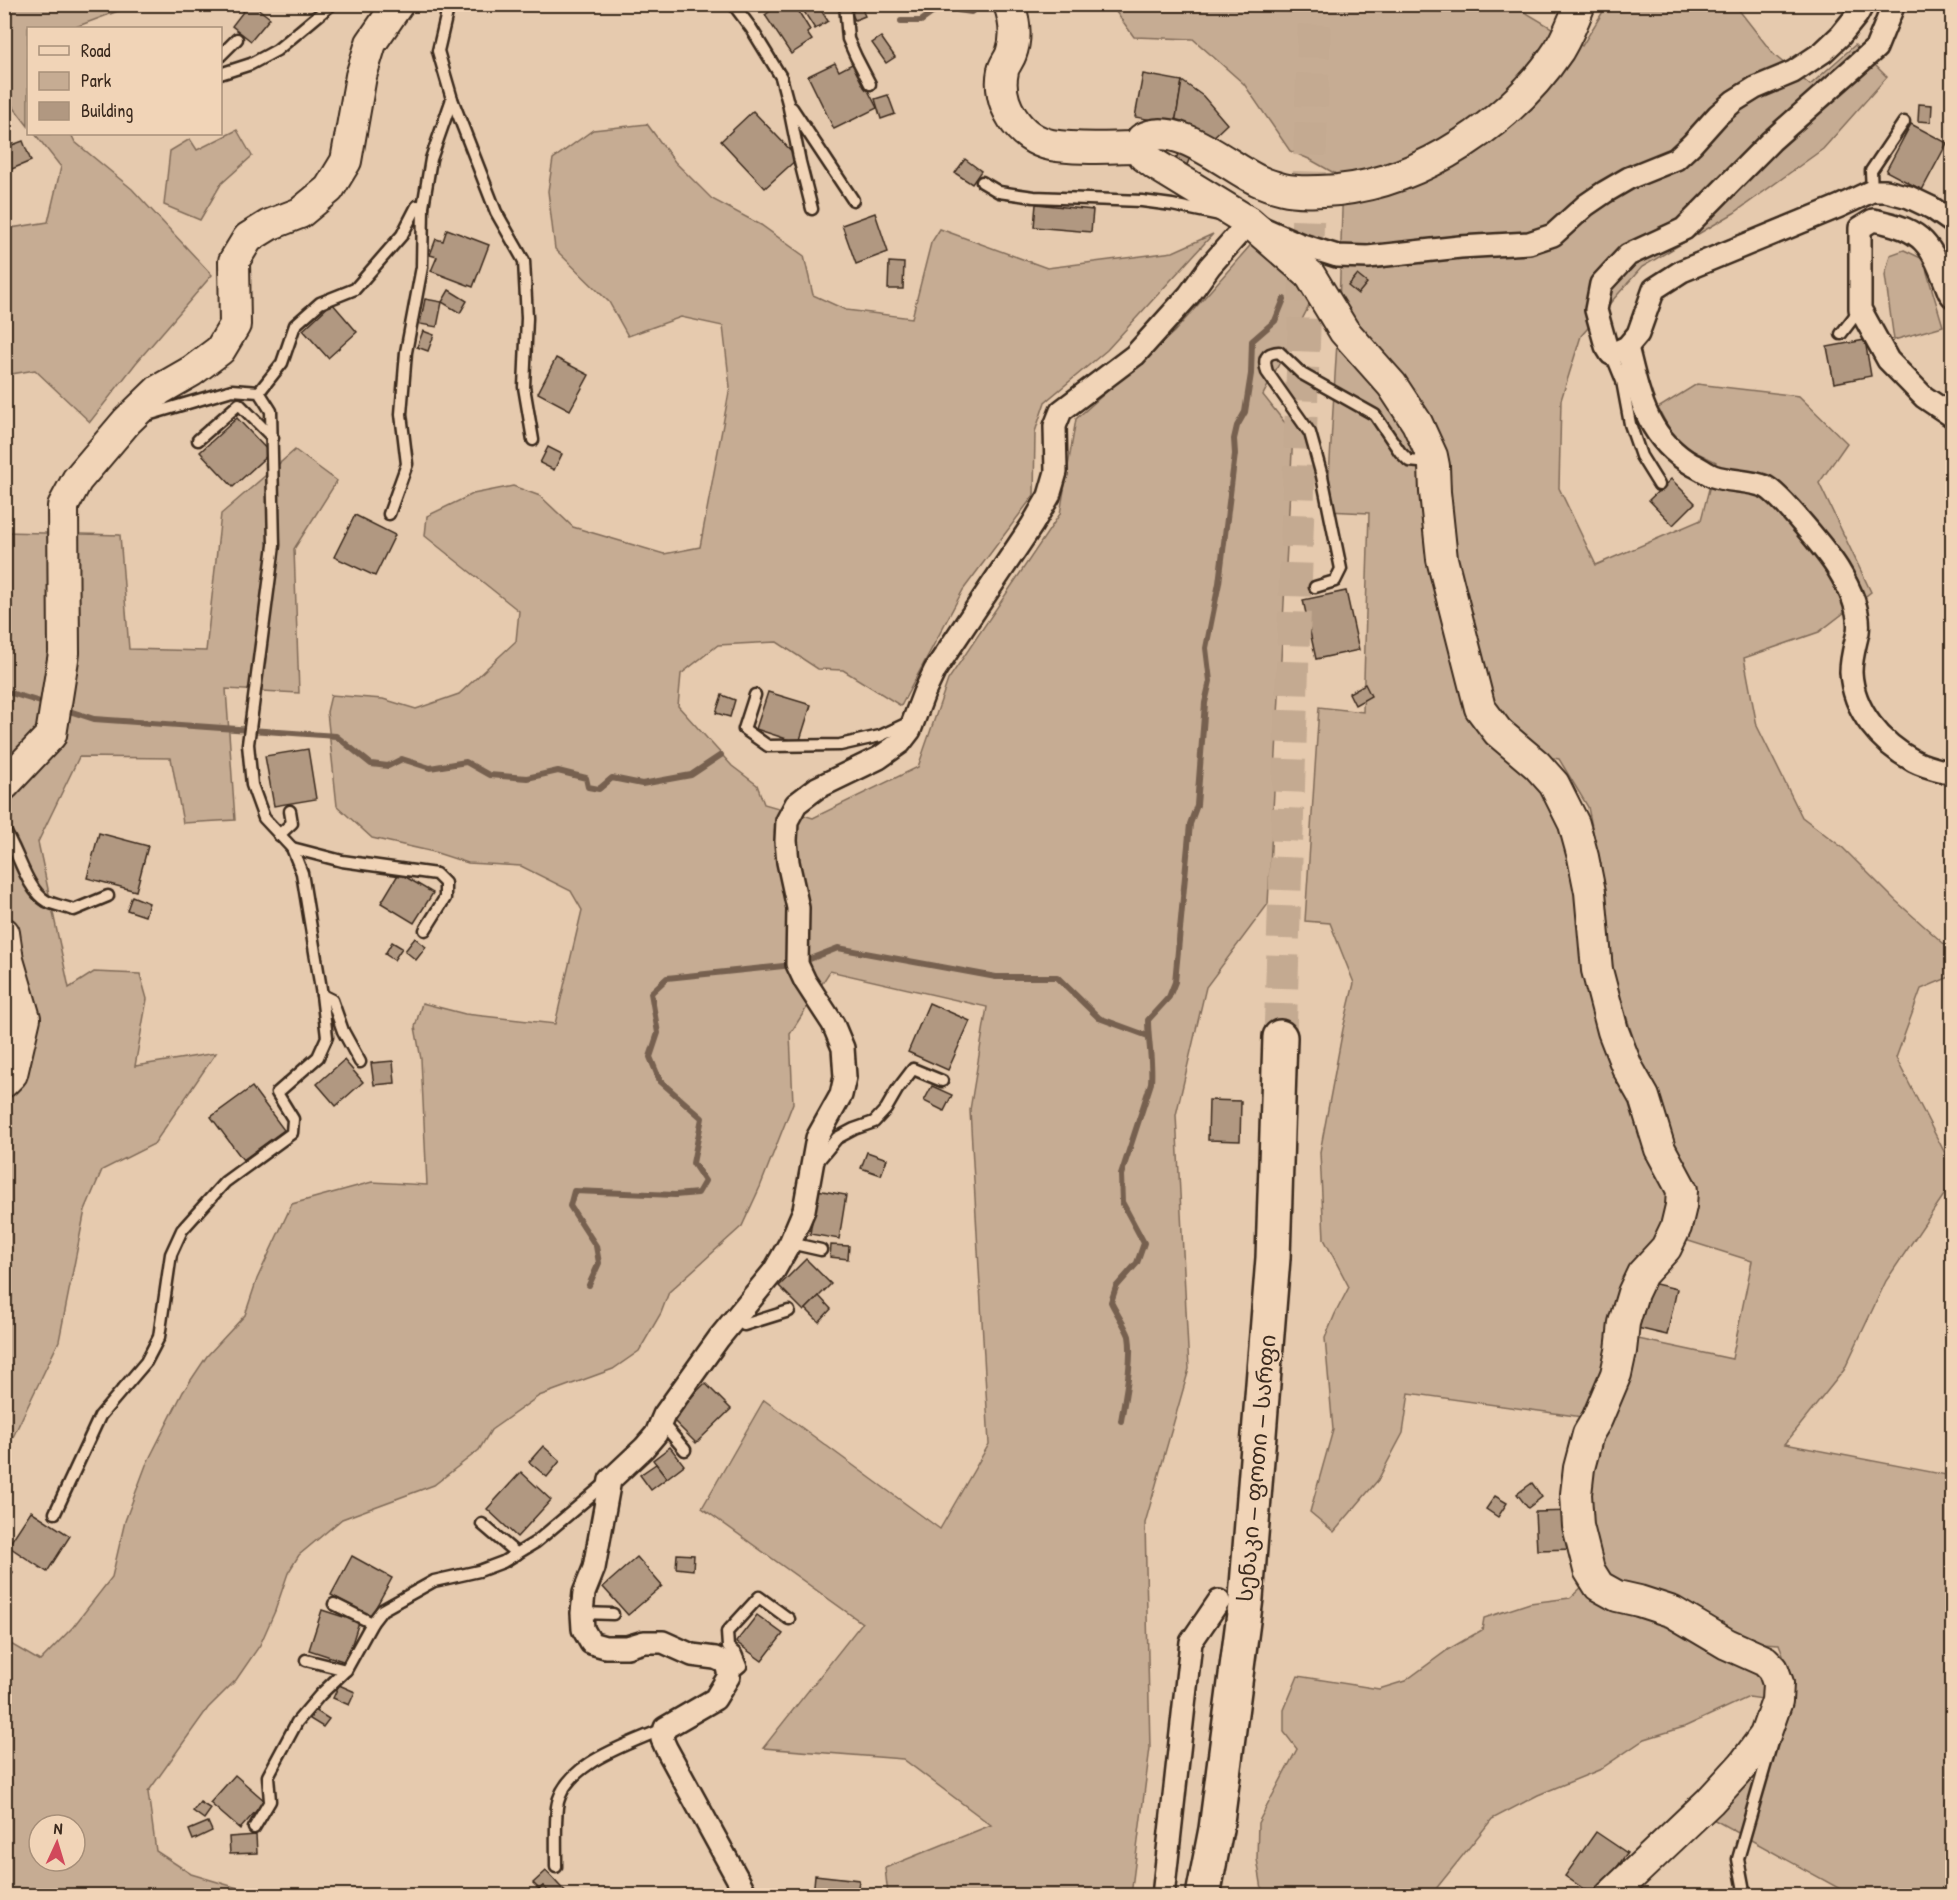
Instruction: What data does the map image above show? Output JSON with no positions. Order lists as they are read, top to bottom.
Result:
{
  "streets": {
    "highway": ["სენაკი — ფოთი — სარფი"]
  },
  "legend": ["Road", "Park", "Building"],
  "north": "top"
}
